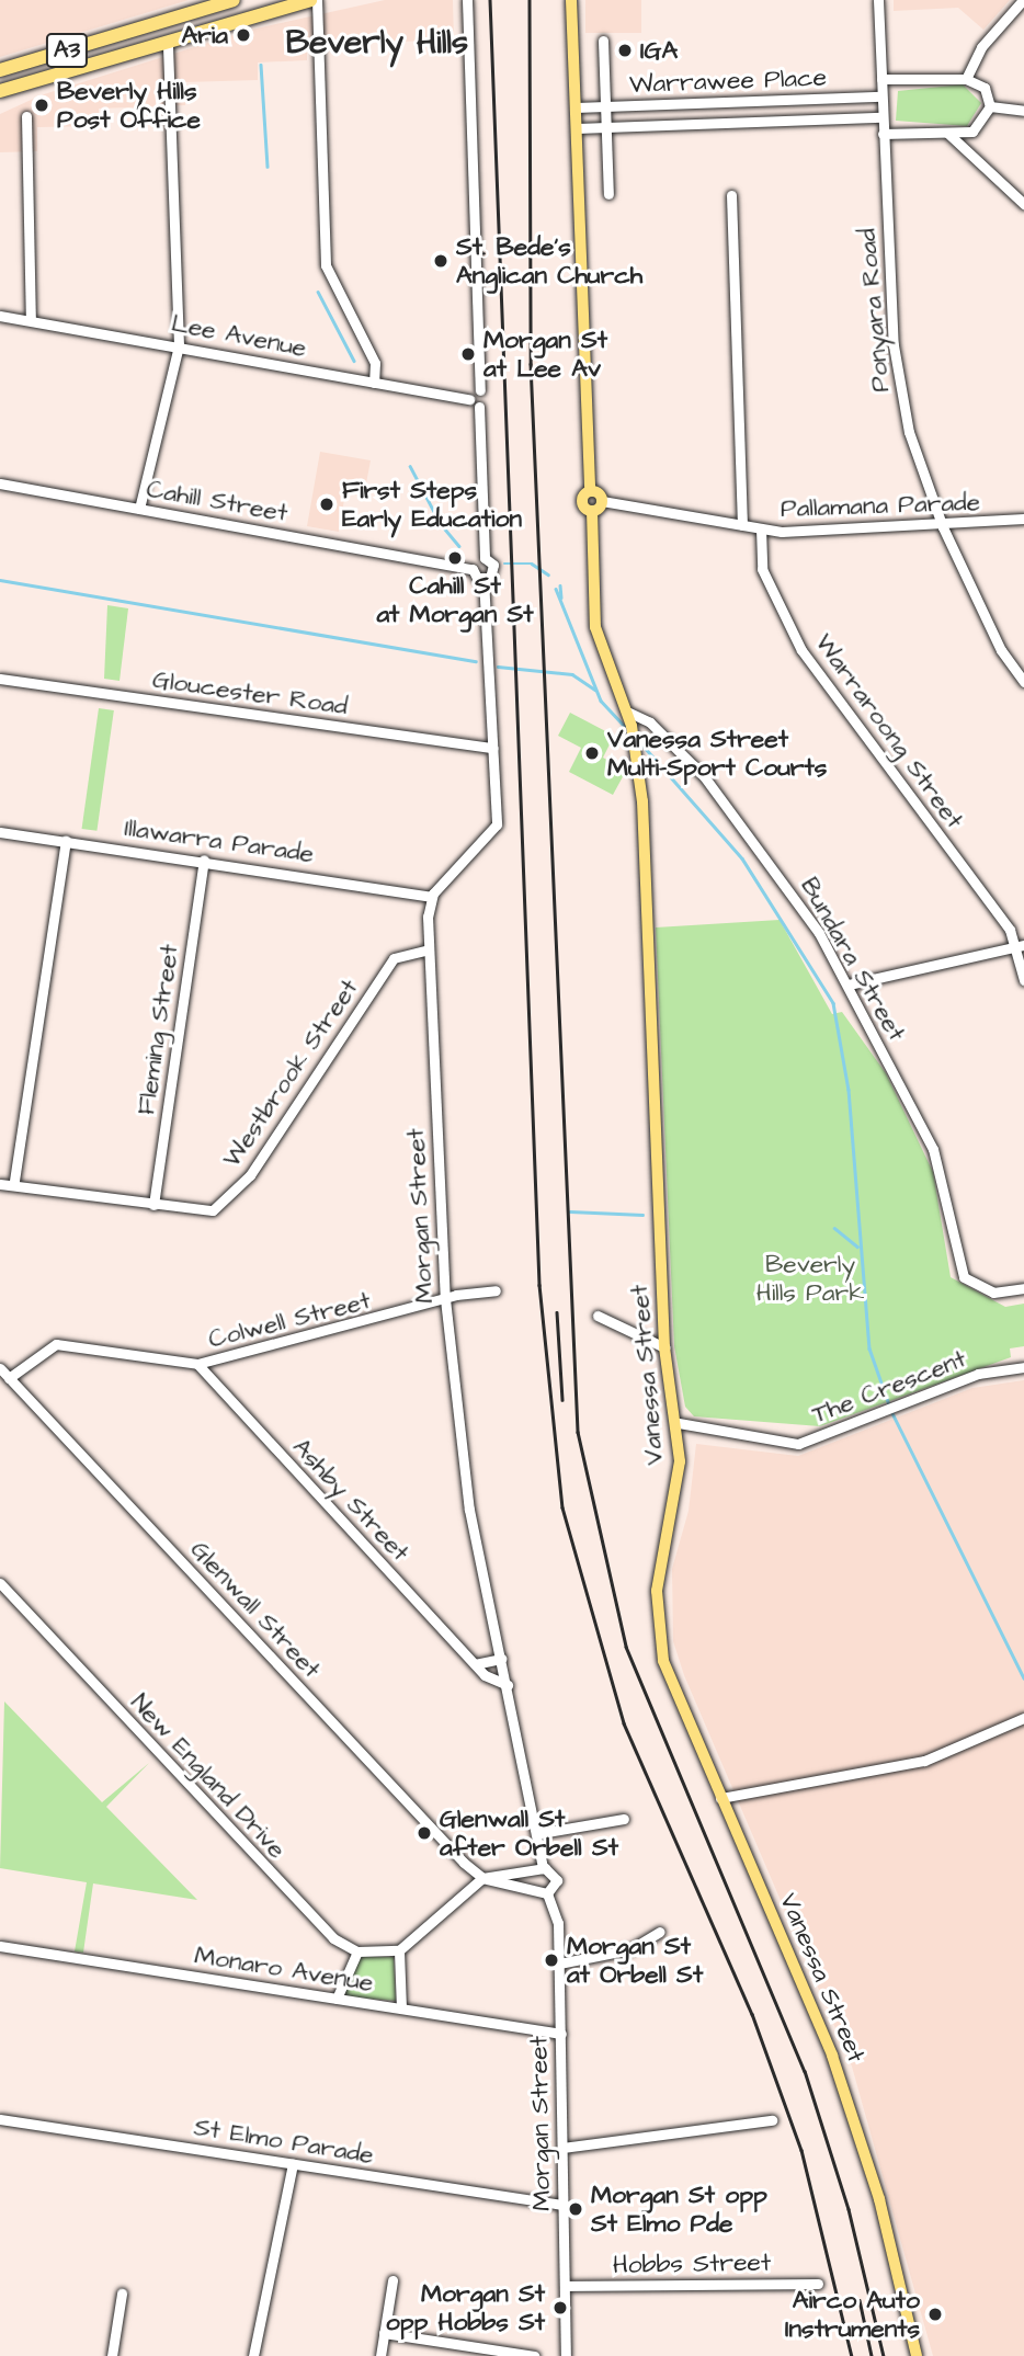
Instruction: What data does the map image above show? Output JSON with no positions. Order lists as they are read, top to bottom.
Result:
{
  "streets": {
    "highway": ["A3"],
    "main road": ["Vanessa Street"],
    "street": [
      "Warrawee Place",
      "Ponyara Road",
      "Lee Avenue",
      "Cahill Street",
      "Pallamana Parade",
      "Gloucester Road",
      "Warraroong Street",
      "Illawarra Parade",
      "Bundara Street",
      "Fleming Street",
      "Westbrook Street",
      "Morgan Street",
      "Colwell Street",
      "The Crescent",
      "Ashby Street",
      "Glenwall Street",
      "New England Drive",
      "Monaro Avenue",
      "St Elmo Parade",
      "Hobbs Street"
    ]
  },
  "crossings": [
    ["Warrawee Place", "Ponyara Road"],
    ["Ponyara Road", "Pallamana Parade"],
    ["Pallamana Parade", "Warraroong Street"],
    ["Illawarra Parade", "Fleming Street"],
    ["Illawarra Parade", "Morgan Street"],
    ["Bundara Street", "Vanessa Street"],
    ["Fleming Street", "Westbrook Street"],
    ["Westbrook Street", "Morgan Street"],
    ["Morgan Street", "Colwell Street"],
    ["Morgan Street", "Ashby Street"],
    ["Morgan Street", "Monaro Avenue"],
    ["Morgan Street", "St Elmo Parade"],
    ["Morgan Street", "Hobbs Street"],
    ["Colwell Street", "Ashby Street"],
    ["Colwell Street", "Glenwall Street"],
    ["Vanessa Street", "The Crescent"]
  ],
  "districts": ["Beverly Hills"],
  "parks": ["Beverly Hills Park"],
  "places": [
    "Aria",
    "IGA",
    "Beverly Hills Post Office",
    "St. Bede's Anglican Church",
    "Morgan St at Lee Av",
    "First Steps Early Education",
    "Cahill St at Morgan St",
    "Vanessa Street Multi-Sport Courts",
    "Glenwall St after Orbell St",
    "Morgan St at Orbell St",
    "Morgan St opp St Elmo Pde",
    "Morgan St opp Hobbs St",
    "Airco Auto Instruments"
  ]
}
